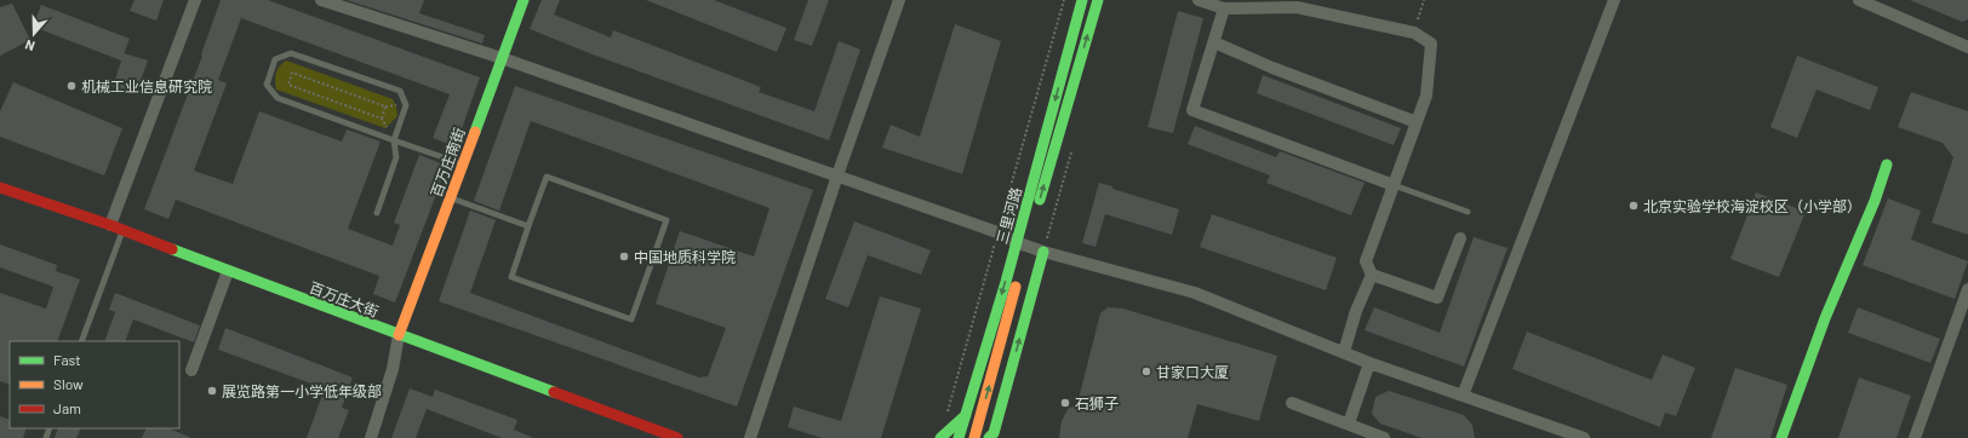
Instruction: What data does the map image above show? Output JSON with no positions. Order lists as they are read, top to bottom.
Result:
{
  "streets": {
    "main road": ["百万庄南街", "三里河路", "百万庄大街"]
  },
  "crossings": [
    ["百万庄南街", "百万庄大街"]
  ],
  "places": [
    "机械工业信息研究院",
    "北京实验学校海淀校区（小学部）",
    "中国地质科学院",
    "甘家口大厦",
    "展览路第一小学低年级部",
    "石狮子"
  ],
  "legend": ["Fast", "Slow", "Jam"],
  "north": "bottom"
}
